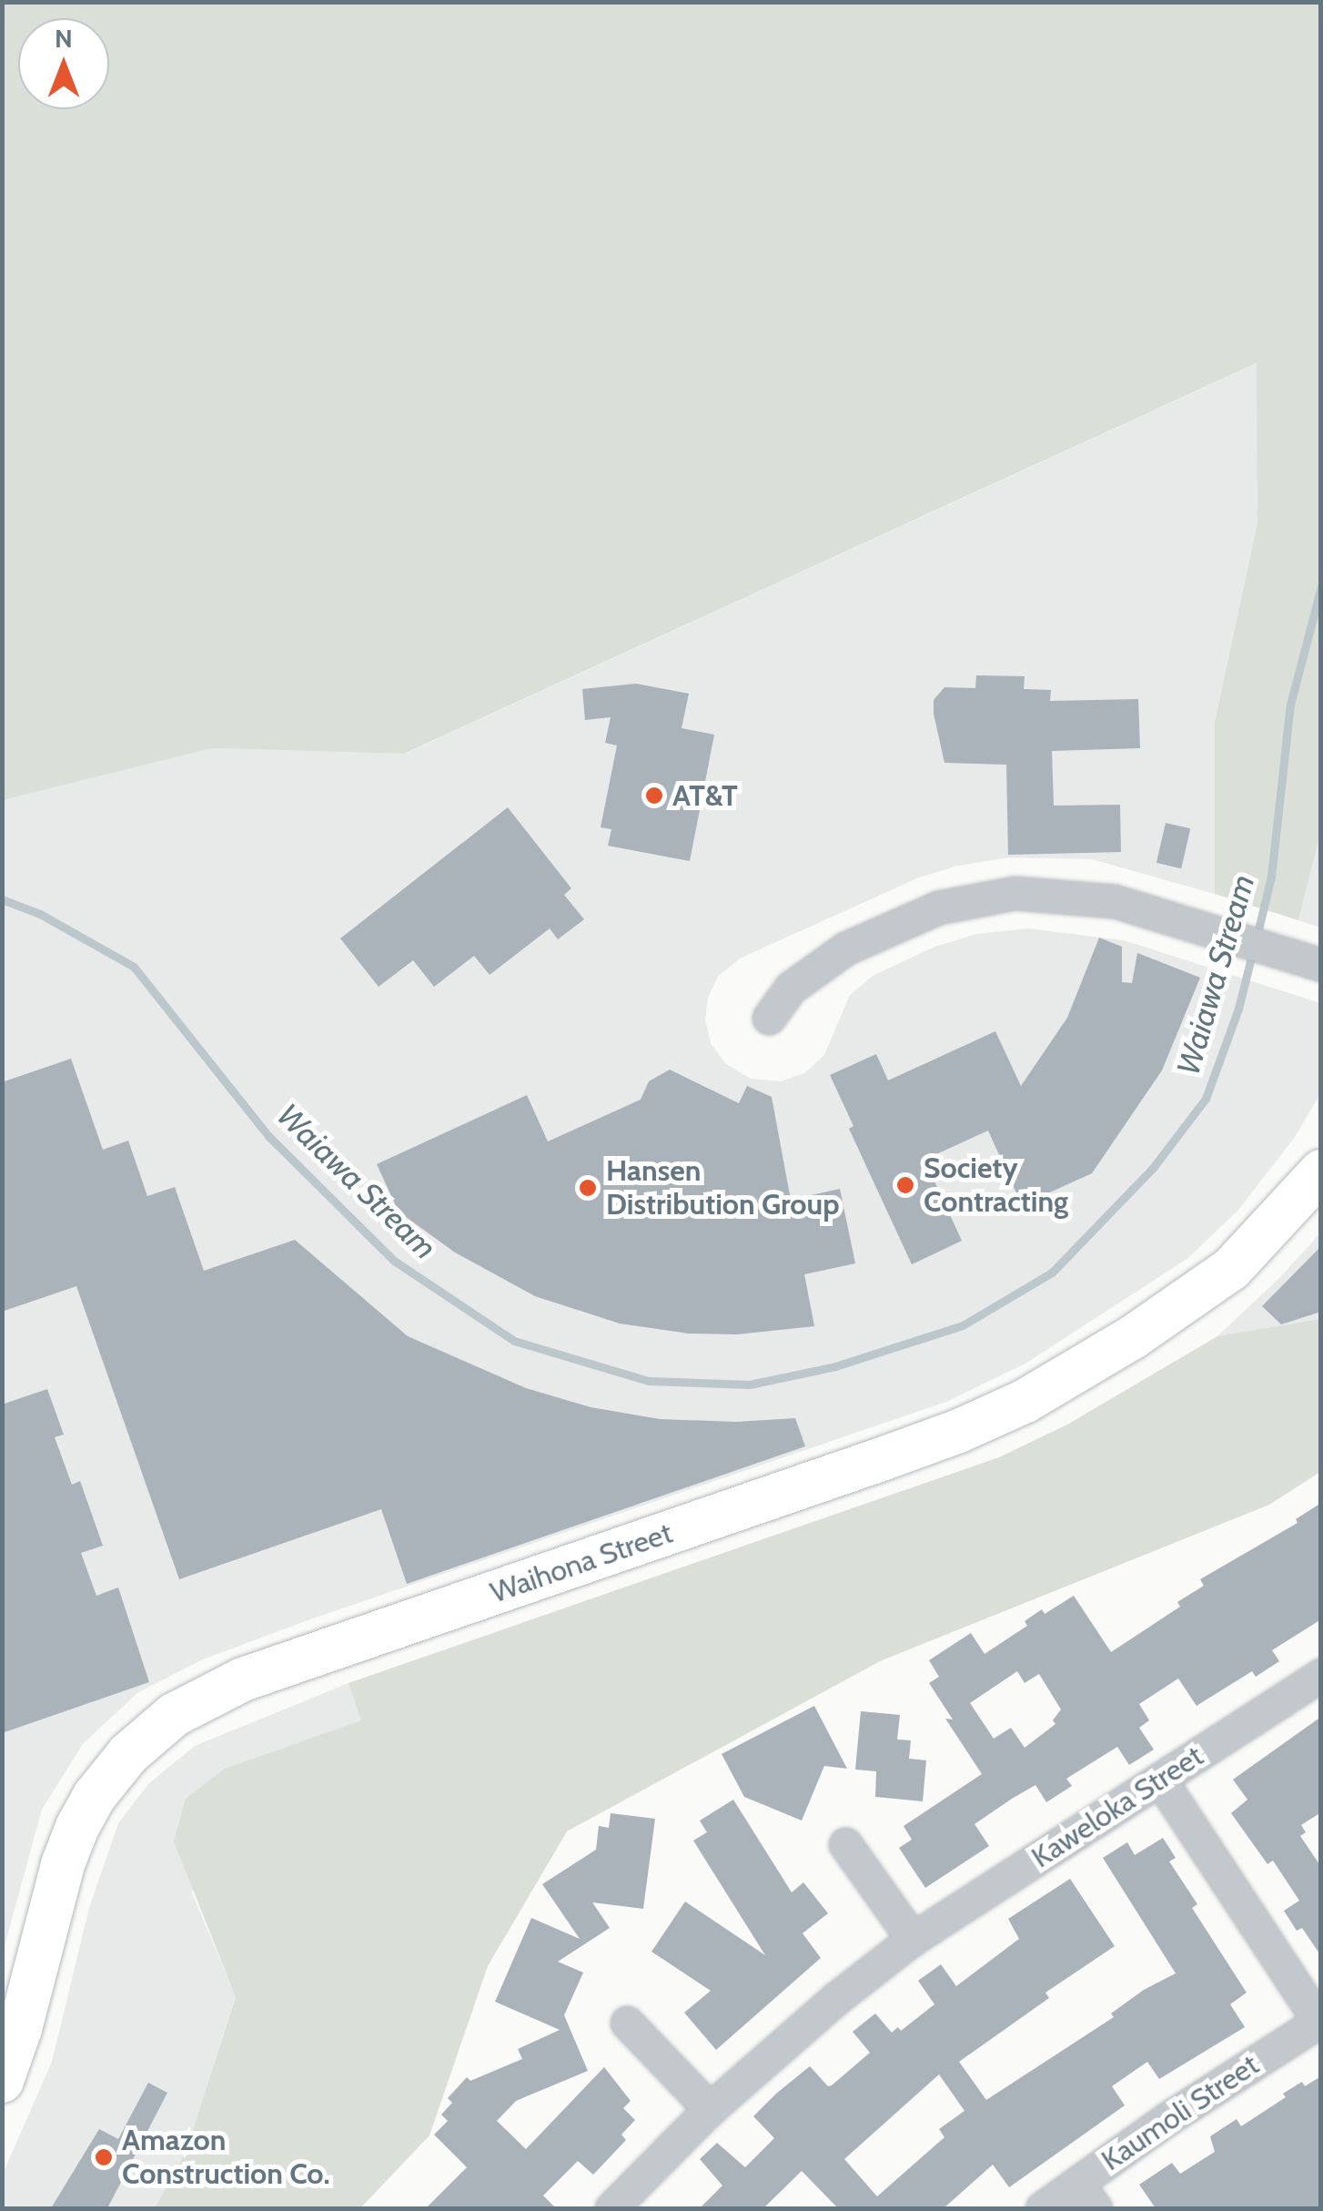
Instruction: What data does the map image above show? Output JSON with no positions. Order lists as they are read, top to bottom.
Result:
{
  "streets": {
    "street": ["Waihona Street", "Kaweloka Street", "Kaumoli Street"]
  },
  "water": ["Waiawa Stream"],
  "places": [
    "AT&T",
    "Society Contracting",
    "Hansen Distribution Group",
    "Amazon Construction Co."
  ],
  "north": "top"
}
